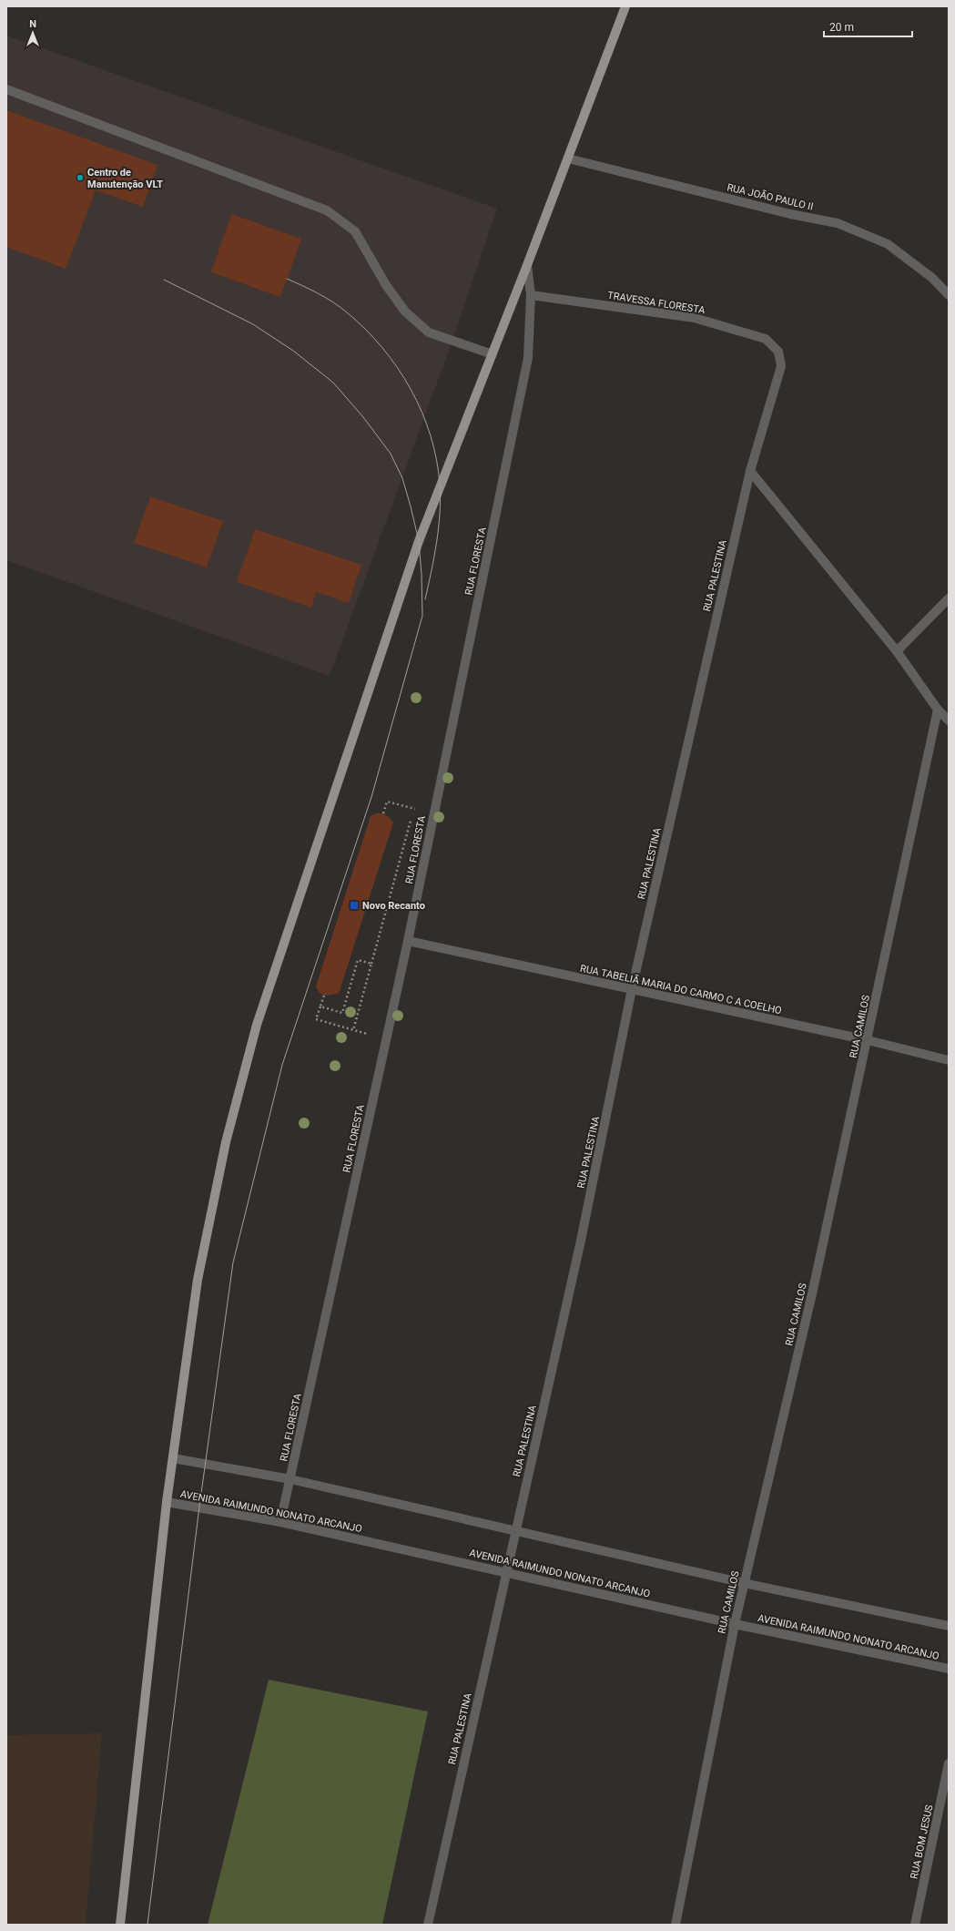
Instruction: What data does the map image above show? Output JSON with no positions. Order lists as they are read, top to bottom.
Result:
{
  "streets": {
    "street": [
      "RUA JOÃO PAULO II",
      "TRAVESSA FLORESTA",
      "RUA FLORESTA",
      "RUA PALESTINA",
      "RUA TABELIÃ MARIA DO CARMO C A COELHO",
      "RUA CAMILOS",
      "AVENIDA RAIMUNDO NONATO ARCANJO",
      "RUA BOM JESUS"
    ]
  },
  "crossings": [
    ["TRAVESSA FLORESTA", "RUA FLORESTA"],
    ["TRAVESSA FLORESTA", "RUA PALESTINA"],
    ["RUA FLORESTA", "RUA TABELIÃ MARIA DO CARMO C A COELHO"],
    ["RUA FLORESTA", "AVENIDA RAIMUNDO NONATO ARCANJO"],
    ["RUA PALESTINA", "RUA TABELIÃ MARIA DO CARMO C A COELHO"],
    ["RUA PALESTINA", "AVENIDA RAIMUNDO NONATO ARCANJO"],
    ["RUA TABELIÃ MARIA DO CARMO C A COELHO", "RUA CAMILOS"],
    ["RUA CAMILOS", "AVENIDA RAIMUNDO NONATO ARCANJO"]
  ],
  "places": {
    "other": ["Centro de Manutenção VLT"],
    "transit": ["Novo Recanto"]
  },
  "scale_bar": "20 m",
  "north": "top"
}
